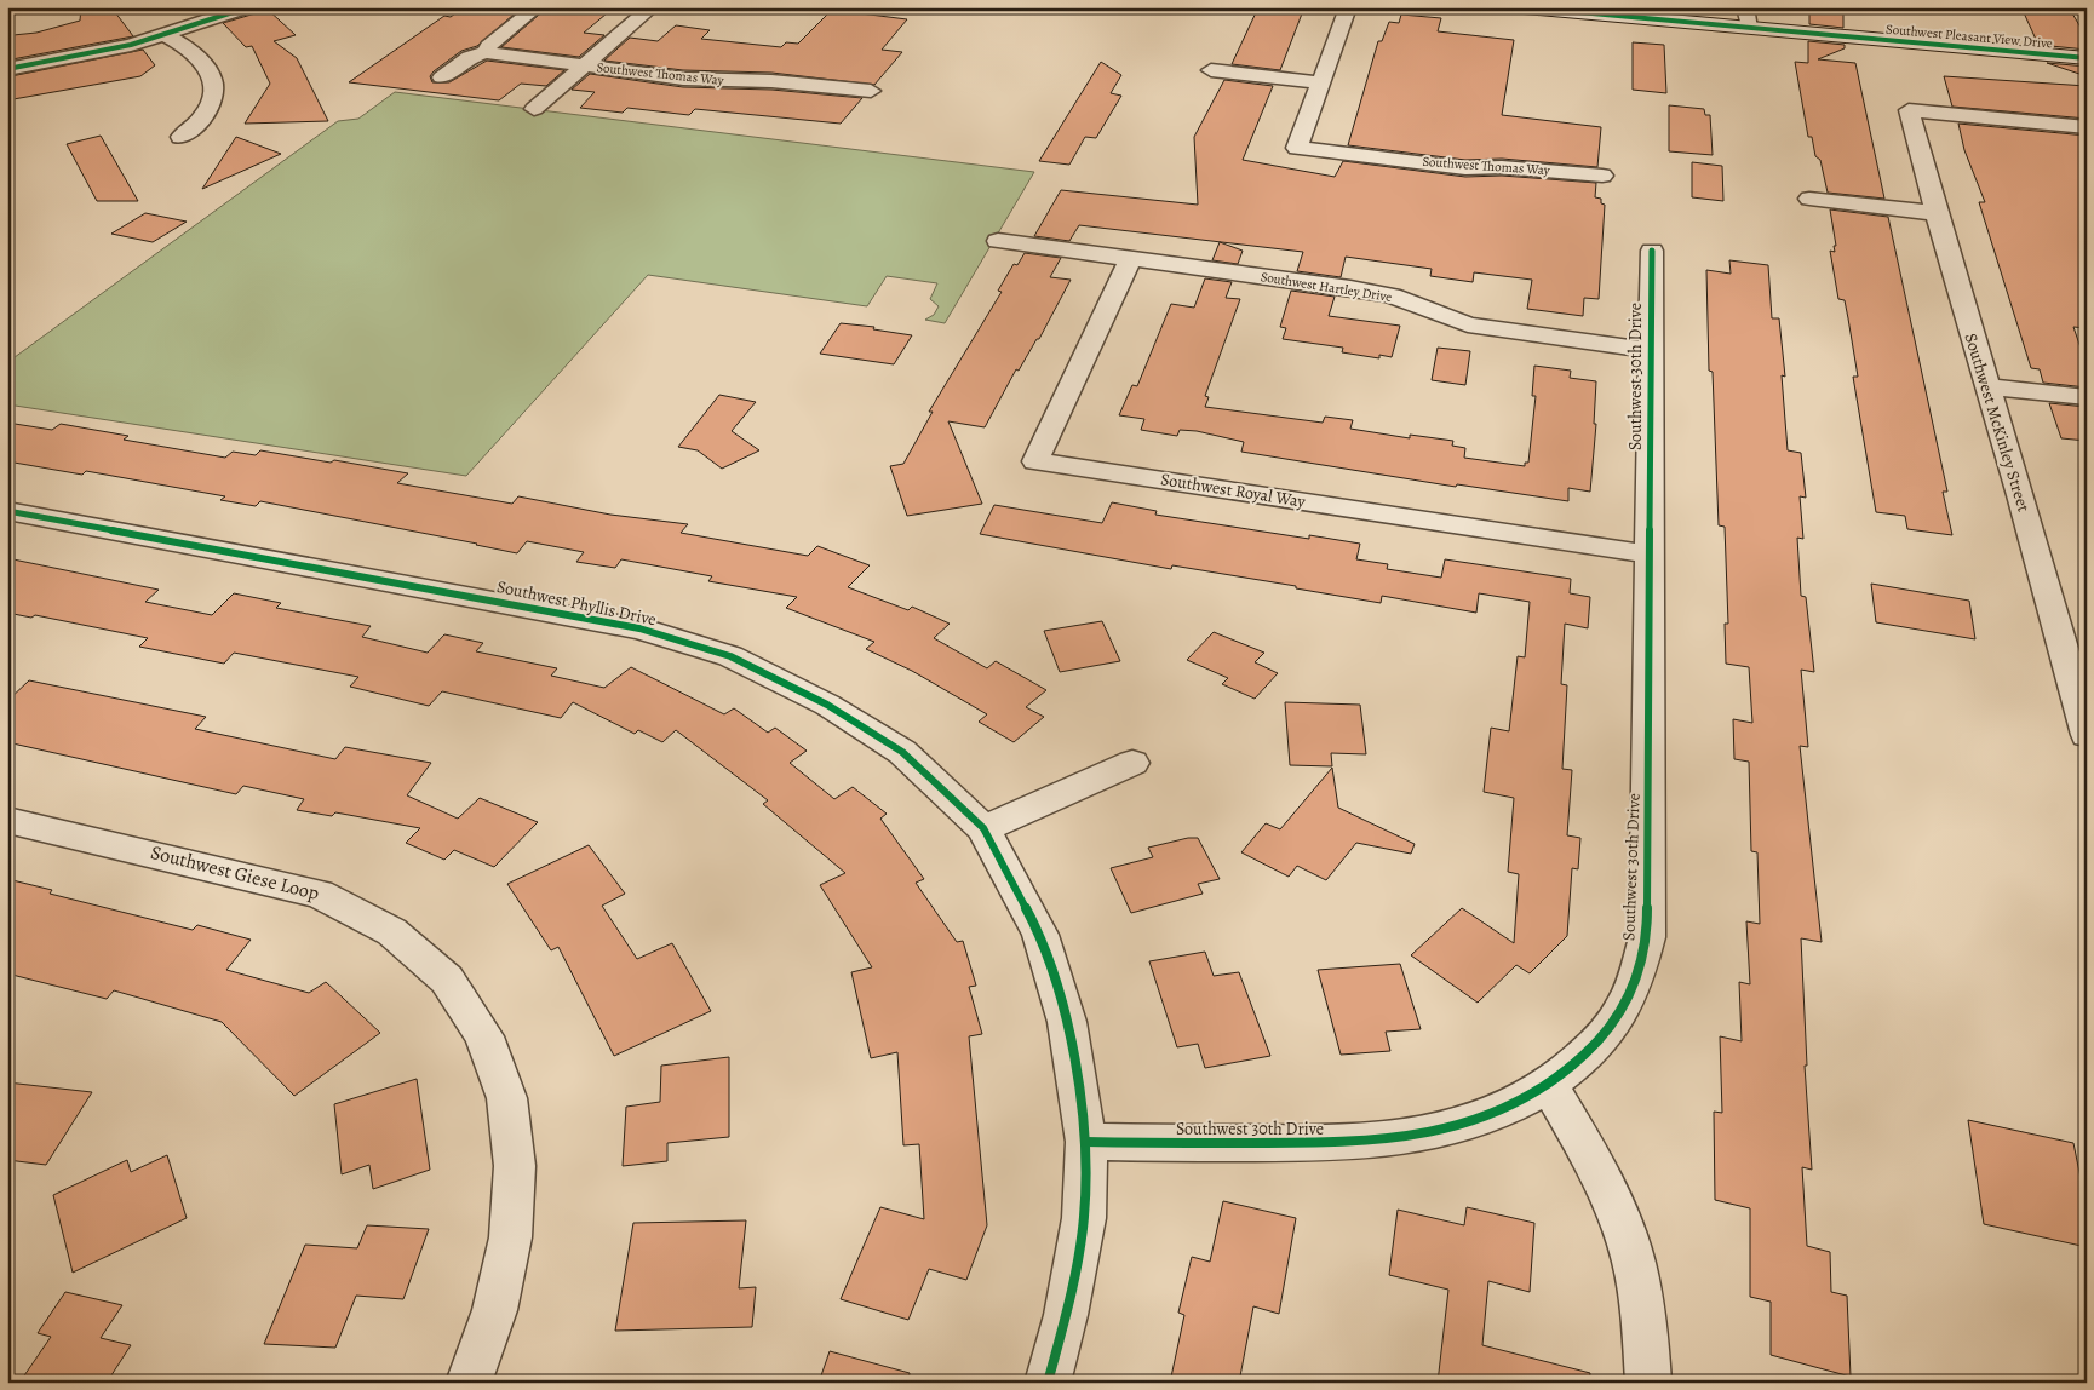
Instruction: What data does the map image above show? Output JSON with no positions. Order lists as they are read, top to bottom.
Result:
{
  "streets": {
    "main road": ["Southwest Pleasant View Drive"],
    "street": [
      "Southwest Thomas Way",
      "Southwest Hartley Drive",
      "Southwest 30th Drive",
      "Southwest McKinley Street",
      "Southwest Royal Way",
      "Southwest Phyllis Drive",
      "Southwest Giese Loop"
    ]
  },
  "crossings": [
    ["Southwest Hartley Drive", "Southwest 30th Drive"],
    ["Southwest Hartley Drive", "Southwest Royal Way"],
    ["Southwest 30th Drive", "Southwest Royal Way"],
    ["Southwest 30th Drive", "Southwest Phyllis Drive"]
  ]
}
